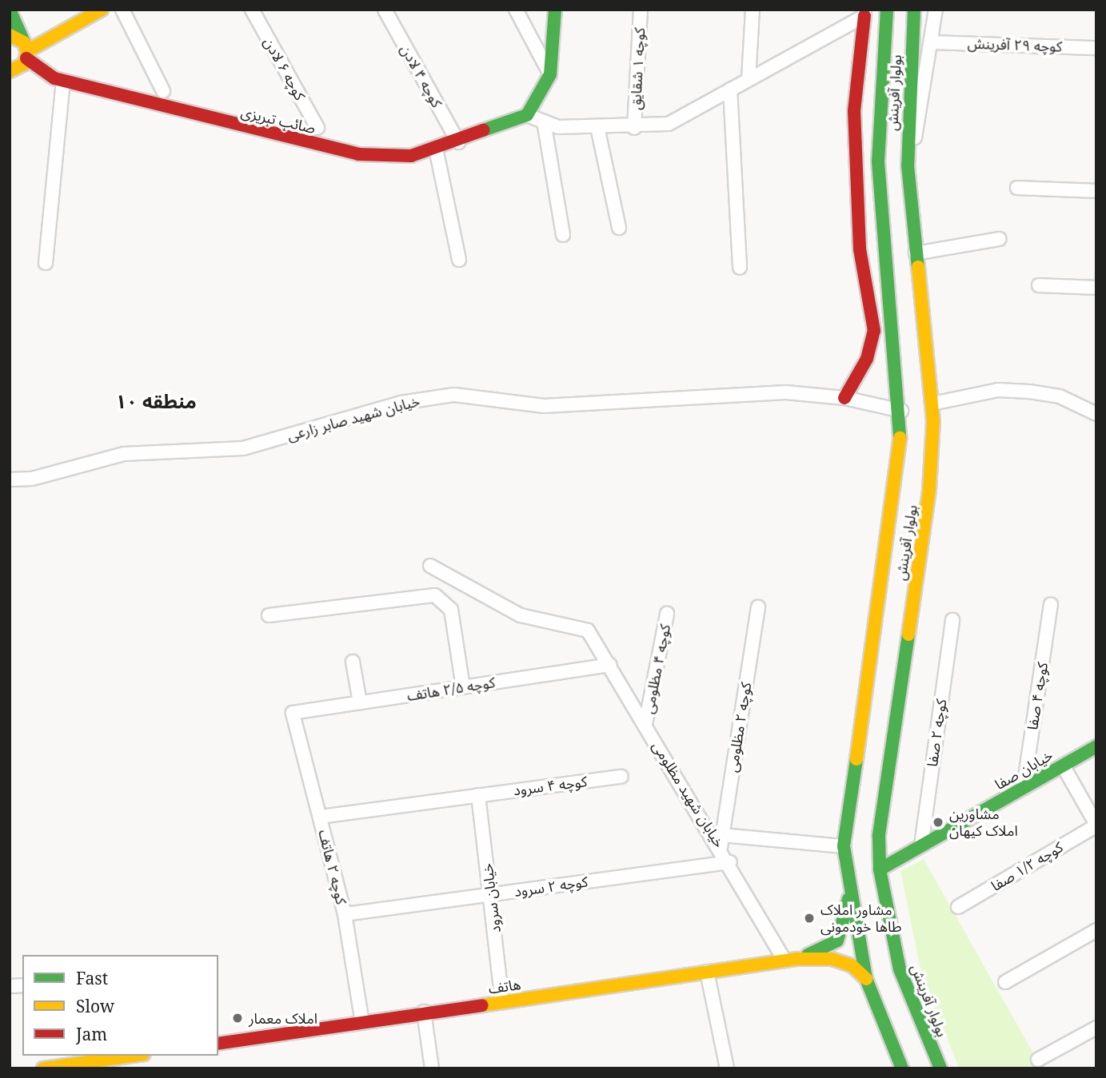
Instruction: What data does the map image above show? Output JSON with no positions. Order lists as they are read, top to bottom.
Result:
{
  "streets": {
    "street": [
      "کوچه ۲۹ آفرینش",
      "کوچه ۶ لادن",
      "کوچه ۱ شقایق",
      "کوچه ۴ لادن",
      "بولوار آفرینش",
      "صائب تبریزی",
      "خیابان شهید صابر زارعی",
      "کوچه ۴ مظلومی",
      "کوچه ۲/۵ هاتف",
      "کوچه ۴ صفا",
      "کوچه ۲ مظلومی",
      "کوچه ۲ صفا",
      "خیابان صفا",
      "کوچه ۴ سرود",
      "خیابان شهید مظلومی",
      "کوچه ۱/۲ صفا",
      "کوچه ۲ هاتف",
      "کوچه ۲ سرود",
      "خیابان سرود",
      "هاتف"
    ]
  },
  "crossings": [
    ["کوچه ۴ لادن", "صائب تبریزی"],
    ["بولوار آفرینش", "خیابان شهید صابر زارعی"],
    ["بولوار آفرینش", "خیابان صفا"],
    ["بولوار آفرینش", "هاتف"],
    ["کوچه ۴ مظلومی", "خیابان شهید مظلومی"],
    ["کوچه ۲/۵ هاتف", "خیابان شهید مظلومی"],
    ["کوچه ۲/۵ هاتف", "کوچه ۲ هاتف"],
    ["کوچه ۴ صفا", "خیابان صفا"],
    ["کوچه ۲ مظلومی", "خیابان شهید مظلومی"],
    ["کوچه ۲ صفا", "خیابان صفا"],
    ["کوچه ۴ سرود", "کوچه ۲ هاتف"],
    ["کوچه ۴ سرود", "خیابان سرود"],
    ["خیابان شهید مظلومی", "کوچه ۲ سرود"],
    ["خیابان شهید مظلومی", "هاتف"],
    ["کوچه ۲ هاتف", "کوچه ۲ سرود"],
    ["کوچه ۲ هاتف", "هاتف"],
    ["کوچه ۲ سرود", "خیابان سرود"],
    ["خیابان سرود", "هاتف"]
  ],
  "districts": ["منطقه ۱۰"],
  "places": ["مشاورین املاک کیهان", "مشاور املاک طاها خودمونی", "املاک معمار"],
  "legend": ["Fast", "Slow", "Jam"]
}
